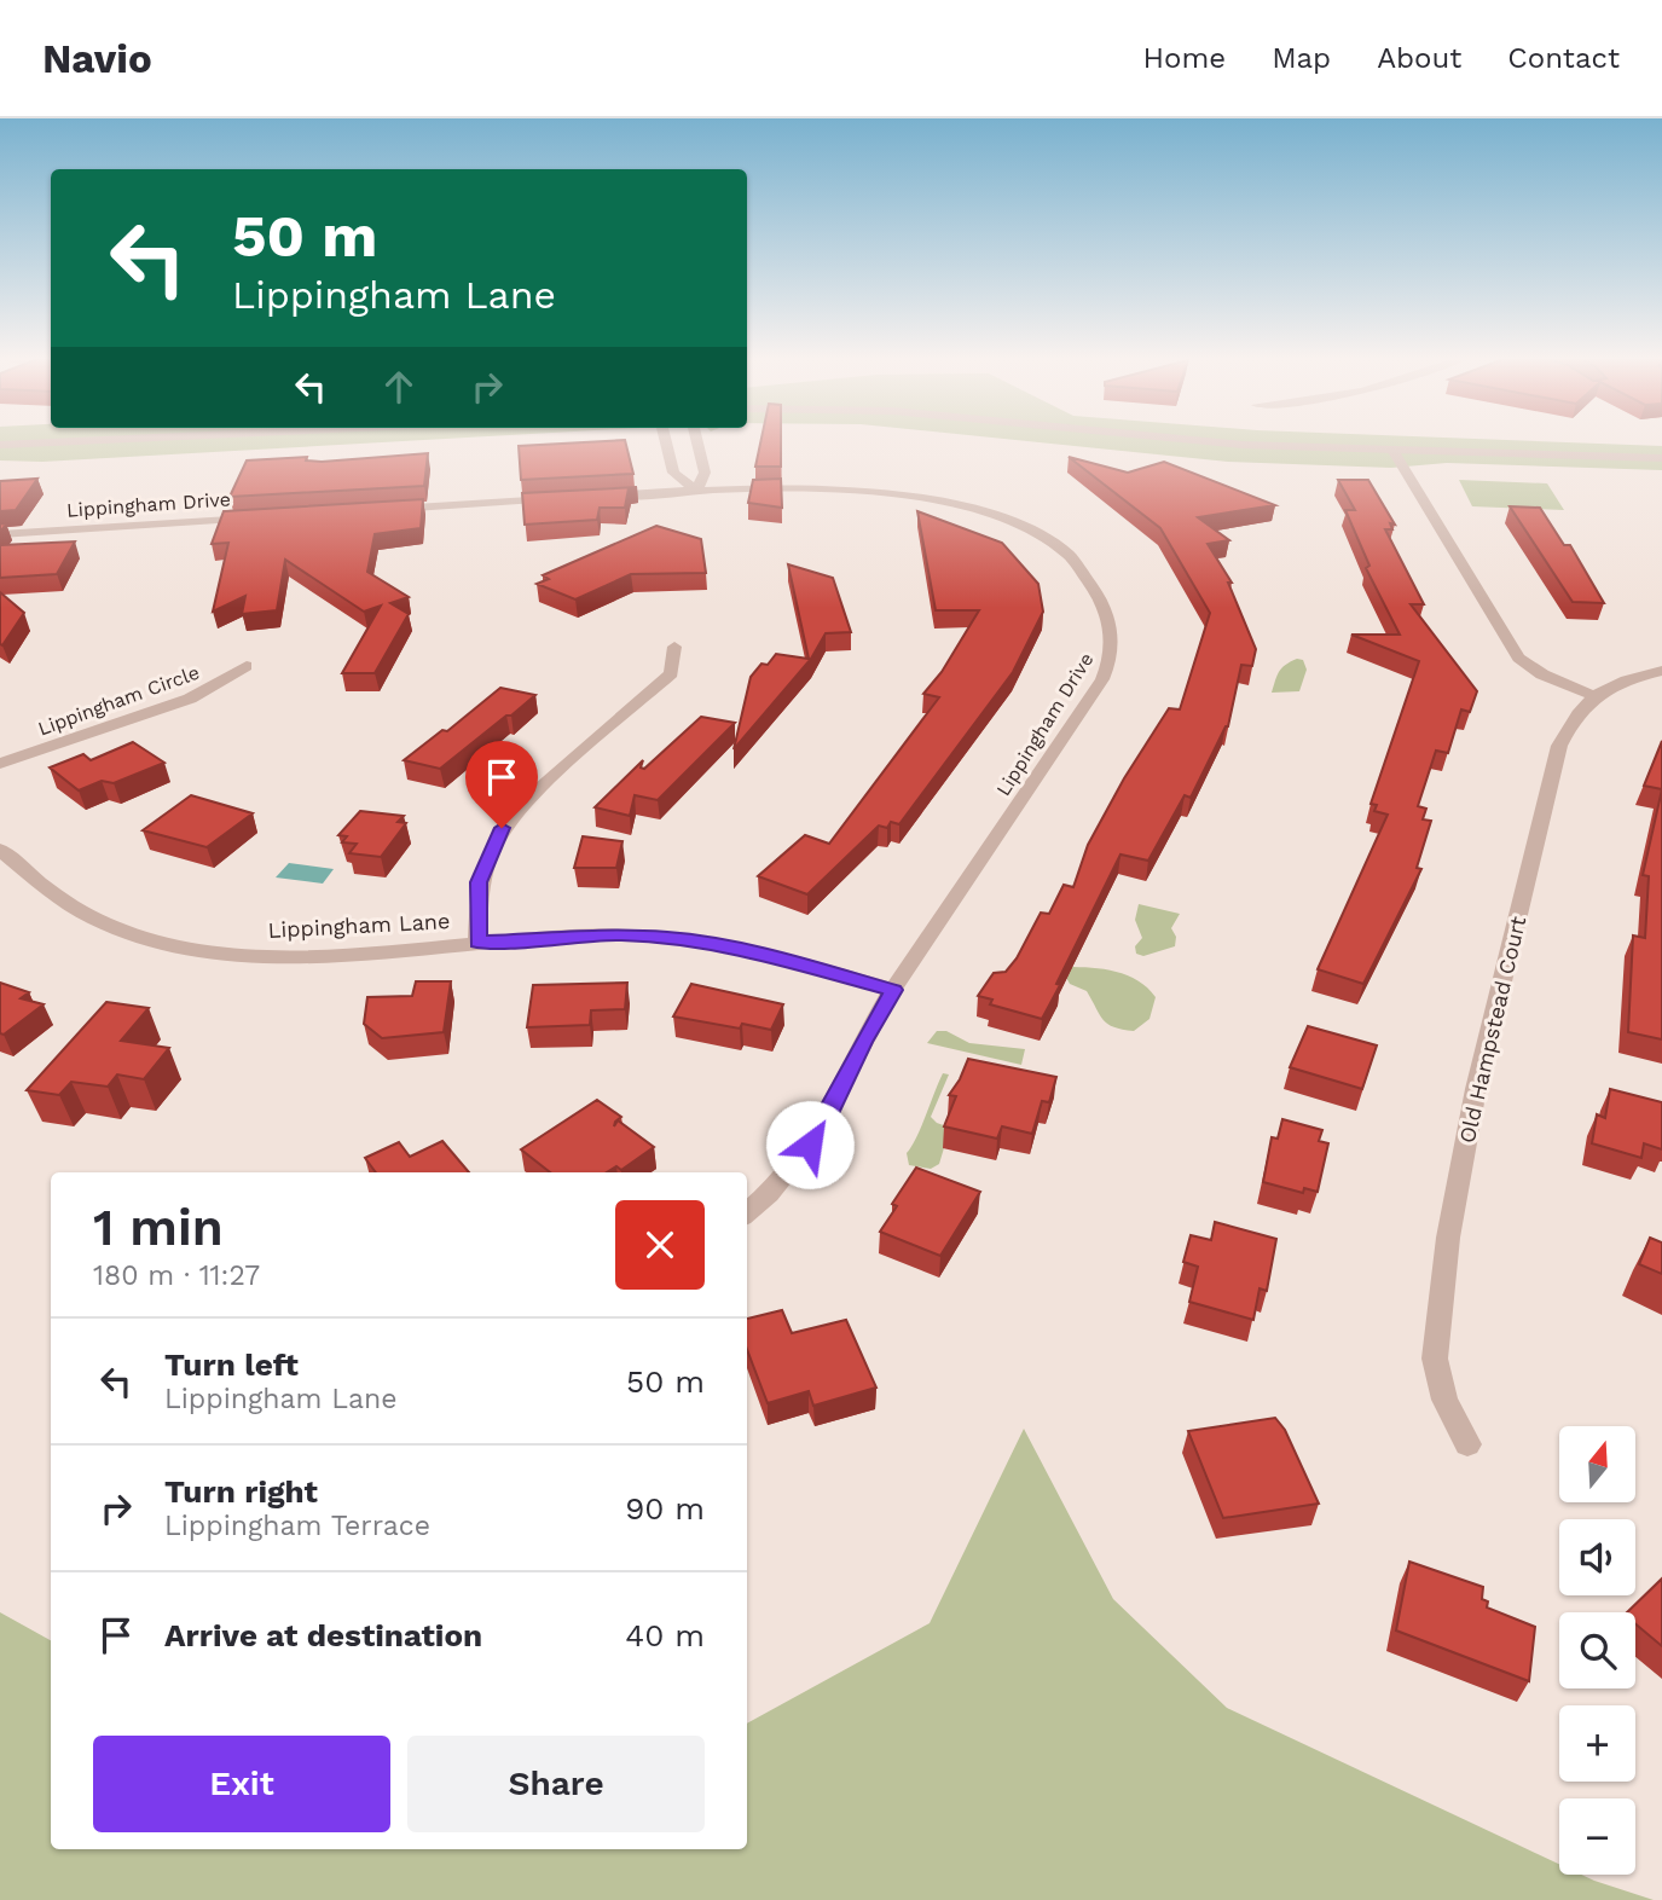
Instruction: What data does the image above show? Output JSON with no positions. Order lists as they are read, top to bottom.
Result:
{
  "streets": {
    "street": [
      "Lippingham Drive",
      "Lippingham Circle",
      "Lippingham Lane",
      "Old Hampstead Court"
    ]
  },
  "crossings": [
    ["Lippingham Drive", "Lippingham Lane"]
  ],
  "north": "top",
  "page": {
    "header": "Navio",
    "nav": [
      "Home",
      "Map",
      "About",
      "Contact"
    ],
    "turn": ["50 m", "Lippingham Lane"],
    "heading": ["1 min", "180 m · 11:27"],
    "list": [
      {
        "name": "Turn left",
        "note": "Lippingham Lane",
        "value": "50 m"
      },
      {
        "name": "Turn right",
        "note": "Lippingham Terrace",
        "value": "90 m"
      },
      {
        "name": "Arrive at destination",
        "value": "40 m"
      }
    ],
    "map_buttons": ["+", "−"],
    "buttons": ["Exit", "Share"]
  }
}
